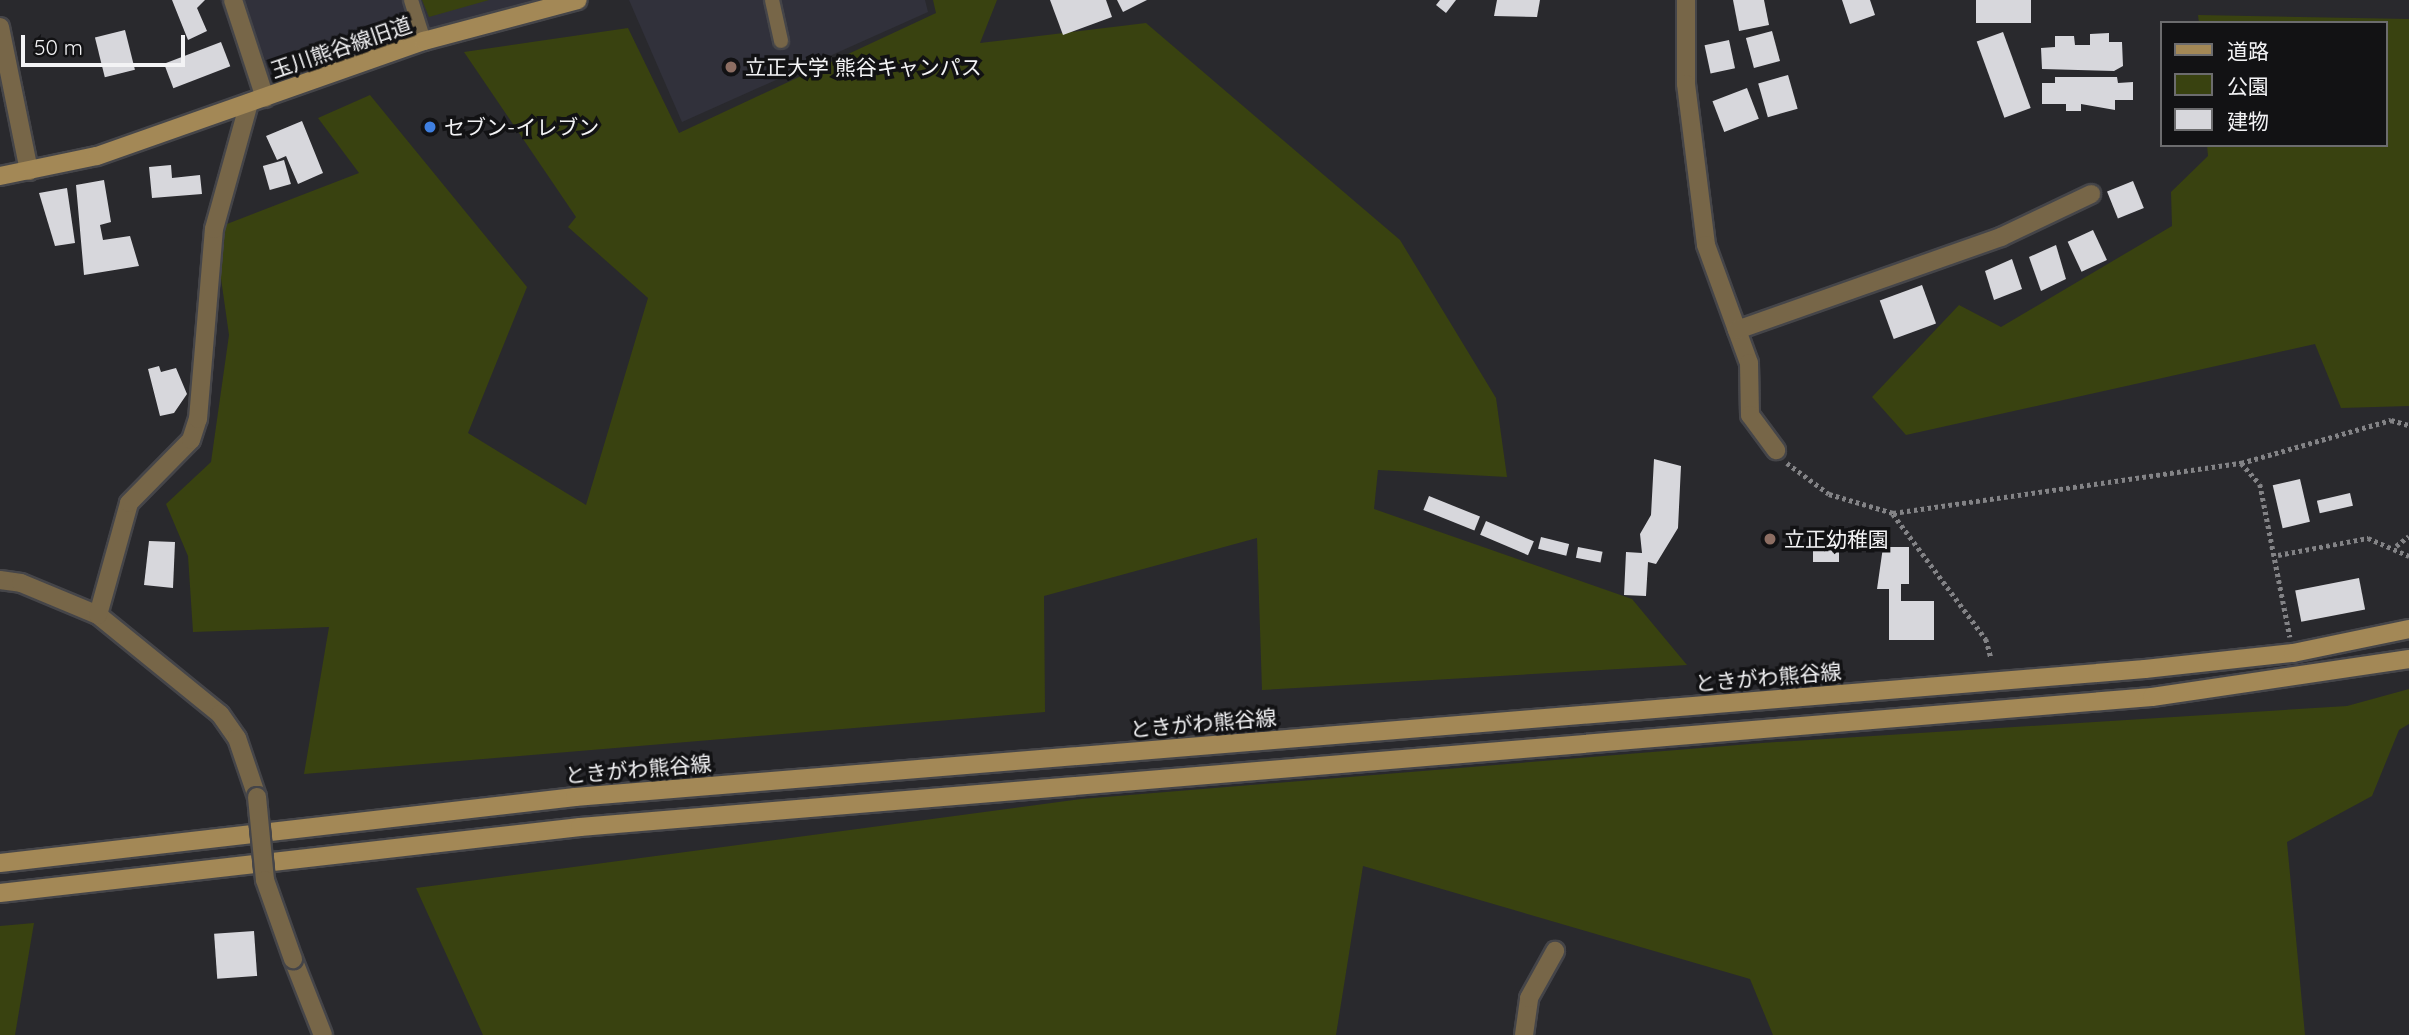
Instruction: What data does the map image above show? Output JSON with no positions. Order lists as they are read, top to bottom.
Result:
{
  "streets": {
    "main road": ["玉川熊谷線旧道", "ときがわ熊谷線"]
  },
  "places": ["立正大学 熊谷キャンパス", "セブン-イレブン", "立正幼稚園"],
  "legend": ["道路", "公園", "建物"],
  "scale_bar": "50 m"
}
